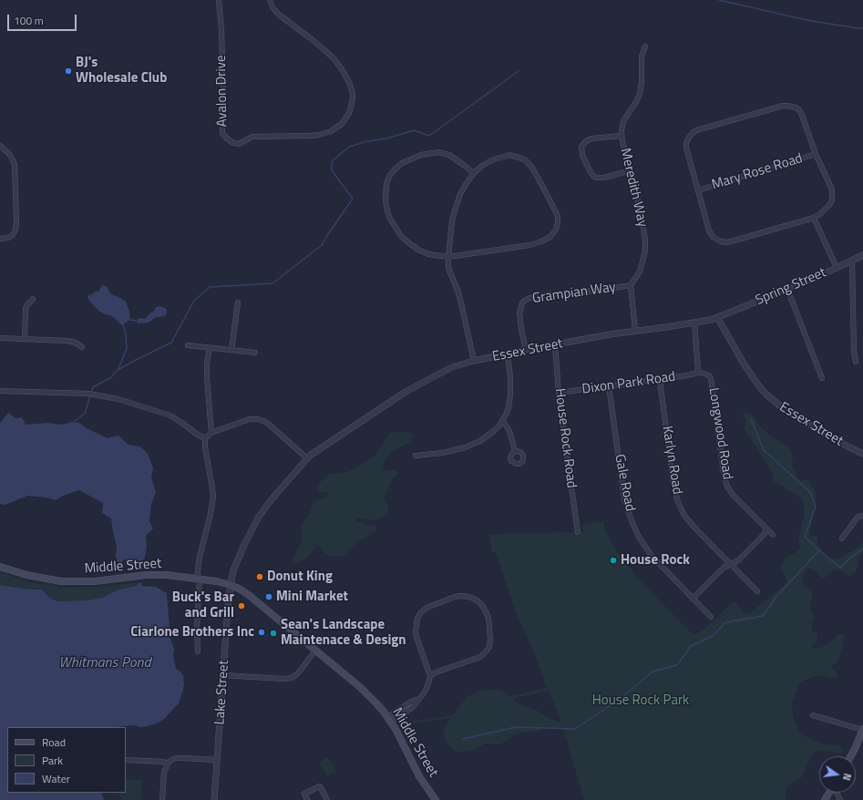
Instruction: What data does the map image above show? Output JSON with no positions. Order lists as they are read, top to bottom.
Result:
{
  "streets": {
    "main road": ["Middle Street"],
    "street": [
      "Avalon Drive",
      "Mary Rose Road",
      "Meredith Way",
      "Spring Street",
      "Grampian Way",
      "Essex Street",
      "Dixon Park Road",
      "Longwood Road",
      "House Rock Road",
      "Karlyn Road",
      "Gale Road",
      "Lake Street"
    ]
  },
  "crossings": [
    ["Meredith Way", "Grampian Way"],
    ["Spring Street", "Essex Street"],
    ["Grampian Way", "Essex Street"],
    ["Essex Street", "Longwood Road"],
    ["Essex Street", "House Rock Road"],
    ["Essex Street", "Middle Street"],
    ["Essex Street", "Lake Street"],
    ["Dixon Park Road", "Longwood Road"],
    ["Dixon Park Road", "House Rock Road"],
    ["Dixon Park Road", "Karlyn Road"],
    ["Dixon Park Road", "Gale Road"],
    ["Middle Street", "Lake Street"]
  ],
  "water": ["Whitmans Pond"],
  "parks": ["House Rock Park"],
  "places": [
    "BJ's Wholesale Club",
    "House Rock",
    "Donut King",
    "Mini Market",
    "Buck's Bar and Grill",
    "Ciarlone Brothers Inc",
    "Sean's Landscape Maintenace & Design"
  ],
  "legend": ["Road", "Park", "Water"],
  "scale_bar": "100 m",
  "north": "right"
}
